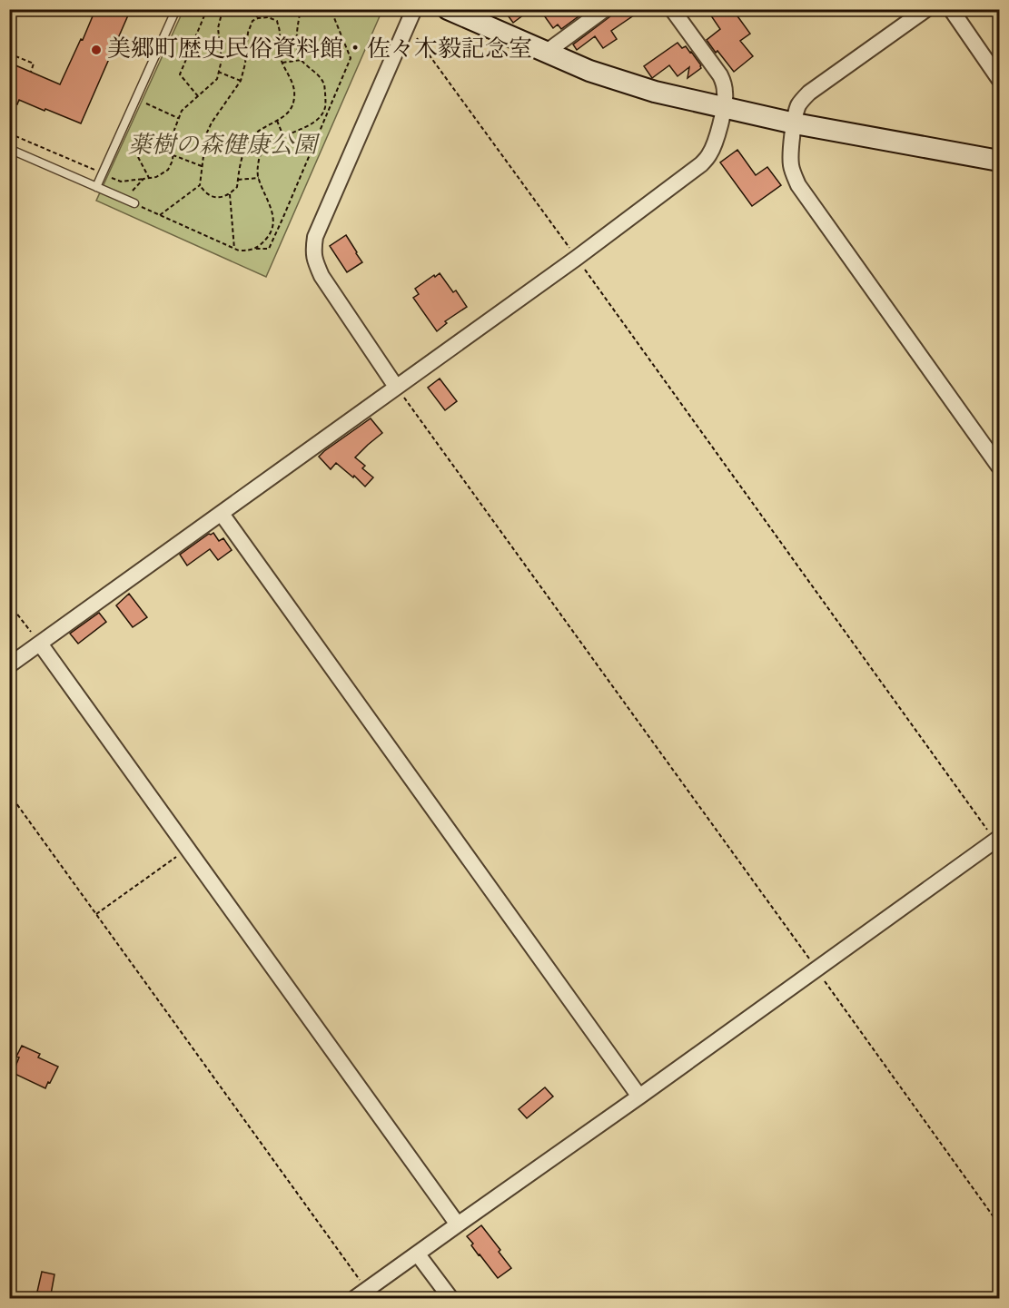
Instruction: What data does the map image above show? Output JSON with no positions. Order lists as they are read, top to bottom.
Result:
{
  "parks": ["薬樹の森健康公園"],
  "places": ["美郷町歴史民俗資料館・佐々木毅記念室"]
}
